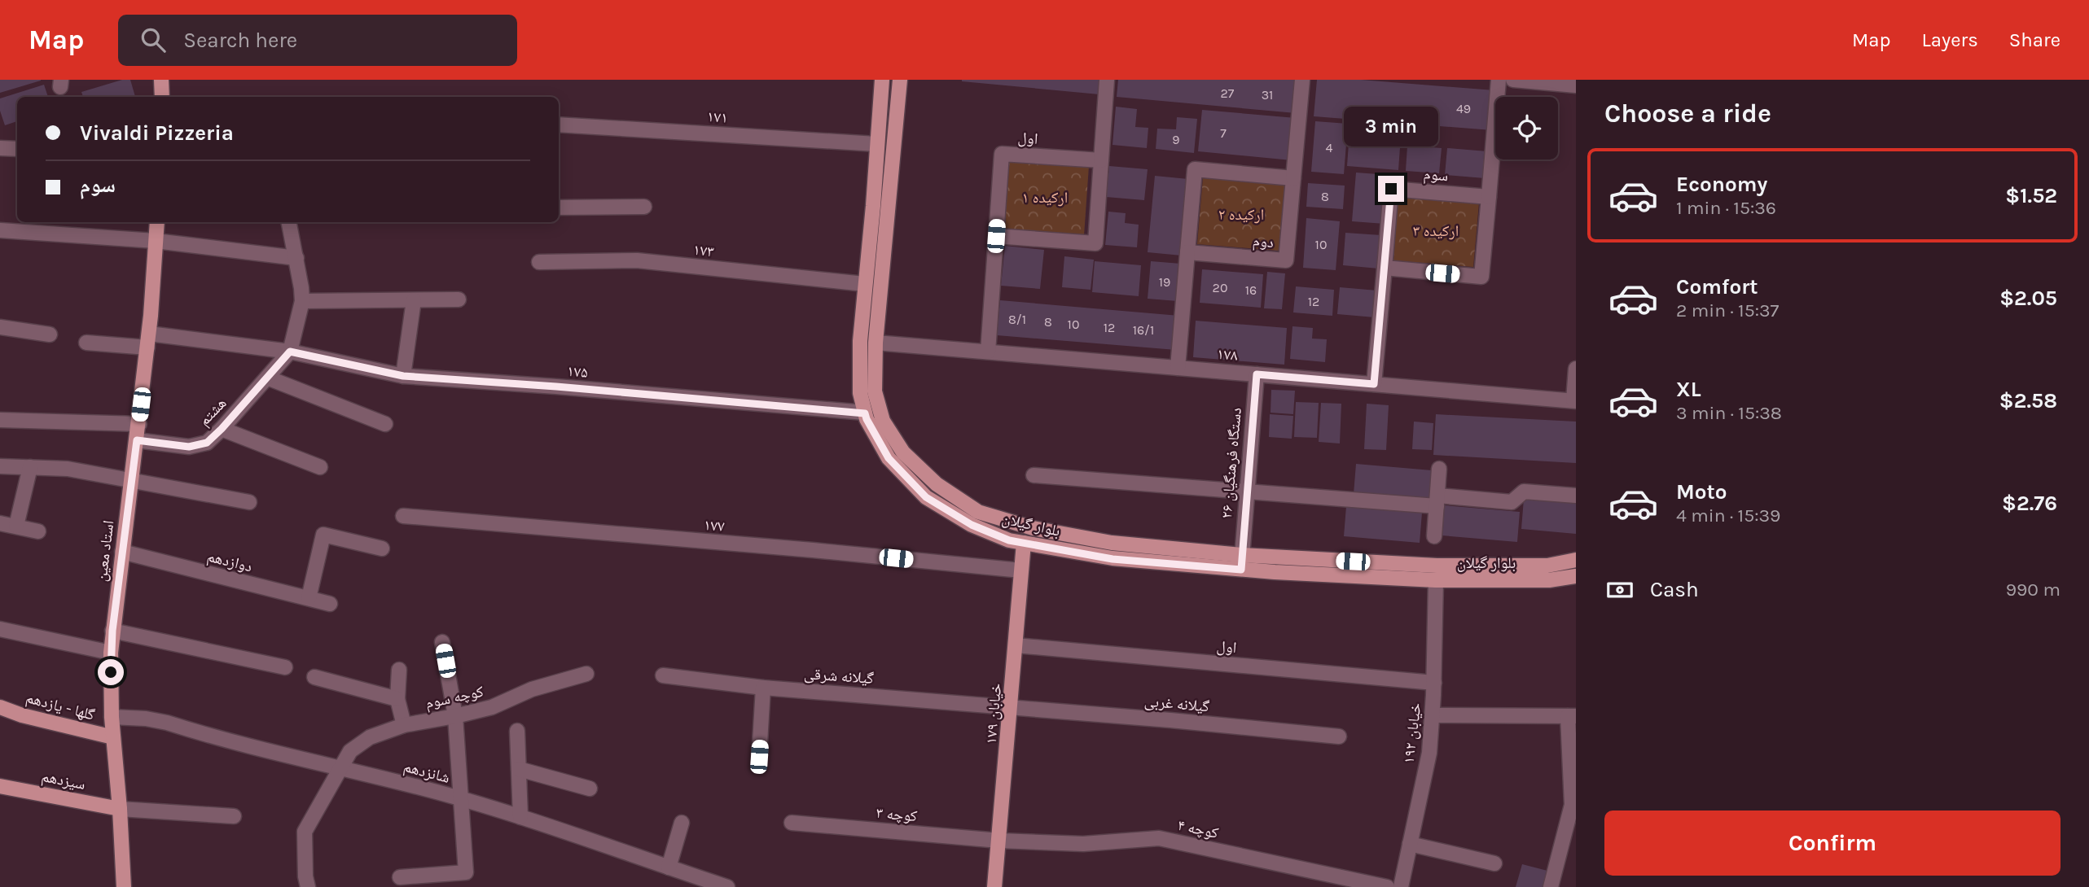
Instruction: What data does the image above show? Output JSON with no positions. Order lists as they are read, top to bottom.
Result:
{
  "streets": {
    "main road": [
      "بلوار گیلان",
      "استاد معین",
      "گلها - یازدهم",
      "خیابان ۱۷۹",
      "سیزدهم"
    ],
    "street": [
      "۱۷۱",
      "اول",
      "سوم",
      "دوم",
      "۱۷۳",
      "۱۷۸",
      "۱۷۵",
      "هشتم",
      "۲۶ دستگاه فرهنگیان",
      "۱۷۷",
      "دوازدهم",
      "گیلانه شرقی",
      "کوچه سوم",
      "گیلانه غربی",
      "خیابان ۱۹۲",
      "شانزدهم",
      "کوچه ۳",
      "کوچه ۴"
    ]
  },
  "crossings": [
    ["۱۷۱", "بلوار گیلان"],
    ["اول", "۱۷۸"],
    ["اول", "خیابان ۱۷۹"],
    ["اول", "خیابان ۱۹۲"],
    ["سوم", "۱۷۸"],
    ["۱۷۳", "بلوار گیلان"],
    ["۱۷۸", "۲۶ دستگاه فرهنگیان"],
    ["۱۷۸", "بلوار گیلان"],
    ["۱۷۵", "هشتم"],
    ["۱۷۵", "بلوار گیلان"],
    ["۱۷۵", "استاد معین"],
    ["هشتم", "استاد معین"],
    ["۲۶ دستگاه فرهنگیان", "بلوار گیلان"],
    ["بلوار گیلان", "خیابان ۱۷۹"],
    ["بلوار گیلان", "خیابان ۱۹۲"],
    ["۱۷۷", "خیابان ۱۷۹"],
    ["استاد معین", "دوازدهم"],
    ["استاد معین", "گلها - یازدهم"],
    ["استاد معین", "شانزدهم"],
    ["استاد معین", "سیزدهم"],
    ["گیلانه شرقی", "گیلانه غربی"],
    ["گیلانه شرقی", "خیابان ۱۷۹"],
    ["کوچه سوم", "شانزدهم"],
    ["گیلانه غربی", "خیابان ۱۷۹"],
    ["خیابان ۱۷۹", "کوچه ۳"],
    ["خیابان ۱۷۹", "کوچه ۴"],
    ["کوچه ۳", "کوچه ۴"]
  ],
  "parks": ["ارکیده ۱", "ارکیده ۲", "ارکیده ۳"],
  "house_numbers": [
    "27",
    "31",
    "49",
    "7",
    "9",
    "4",
    "8",
    "10",
    "19",
    "20",
    "16",
    "12",
    "8/1",
    "8",
    "10",
    "12",
    "16/1"
  ],
  "page": {
    "header": "Map",
    "search": "Search here",
    "nav": ["Map", "Layers", "Share"],
    "heading": "Choose a ride",
    "banner": ["Vivaldi Pizzeria", "سوم"],
    "bubble": "3 min",
    "list": [
      {
        "name": "Economy",
        "note": "1 min · 15:36",
        "value": "$1.52"
      },
      {
        "name": "Comfort",
        "note": "2 min · 15:37",
        "value": "$2.05"
      },
      {
        "name": "XL",
        "note": "3 min · 15:38",
        "value": "$2.58"
      },
      {
        "name": "Moto",
        "note": "4 min · 15:39",
        "value": "$2.76"
      }
    ],
    "pay": ["Cash", "990 m"],
    "buttons": "Confirm"
  }
}
